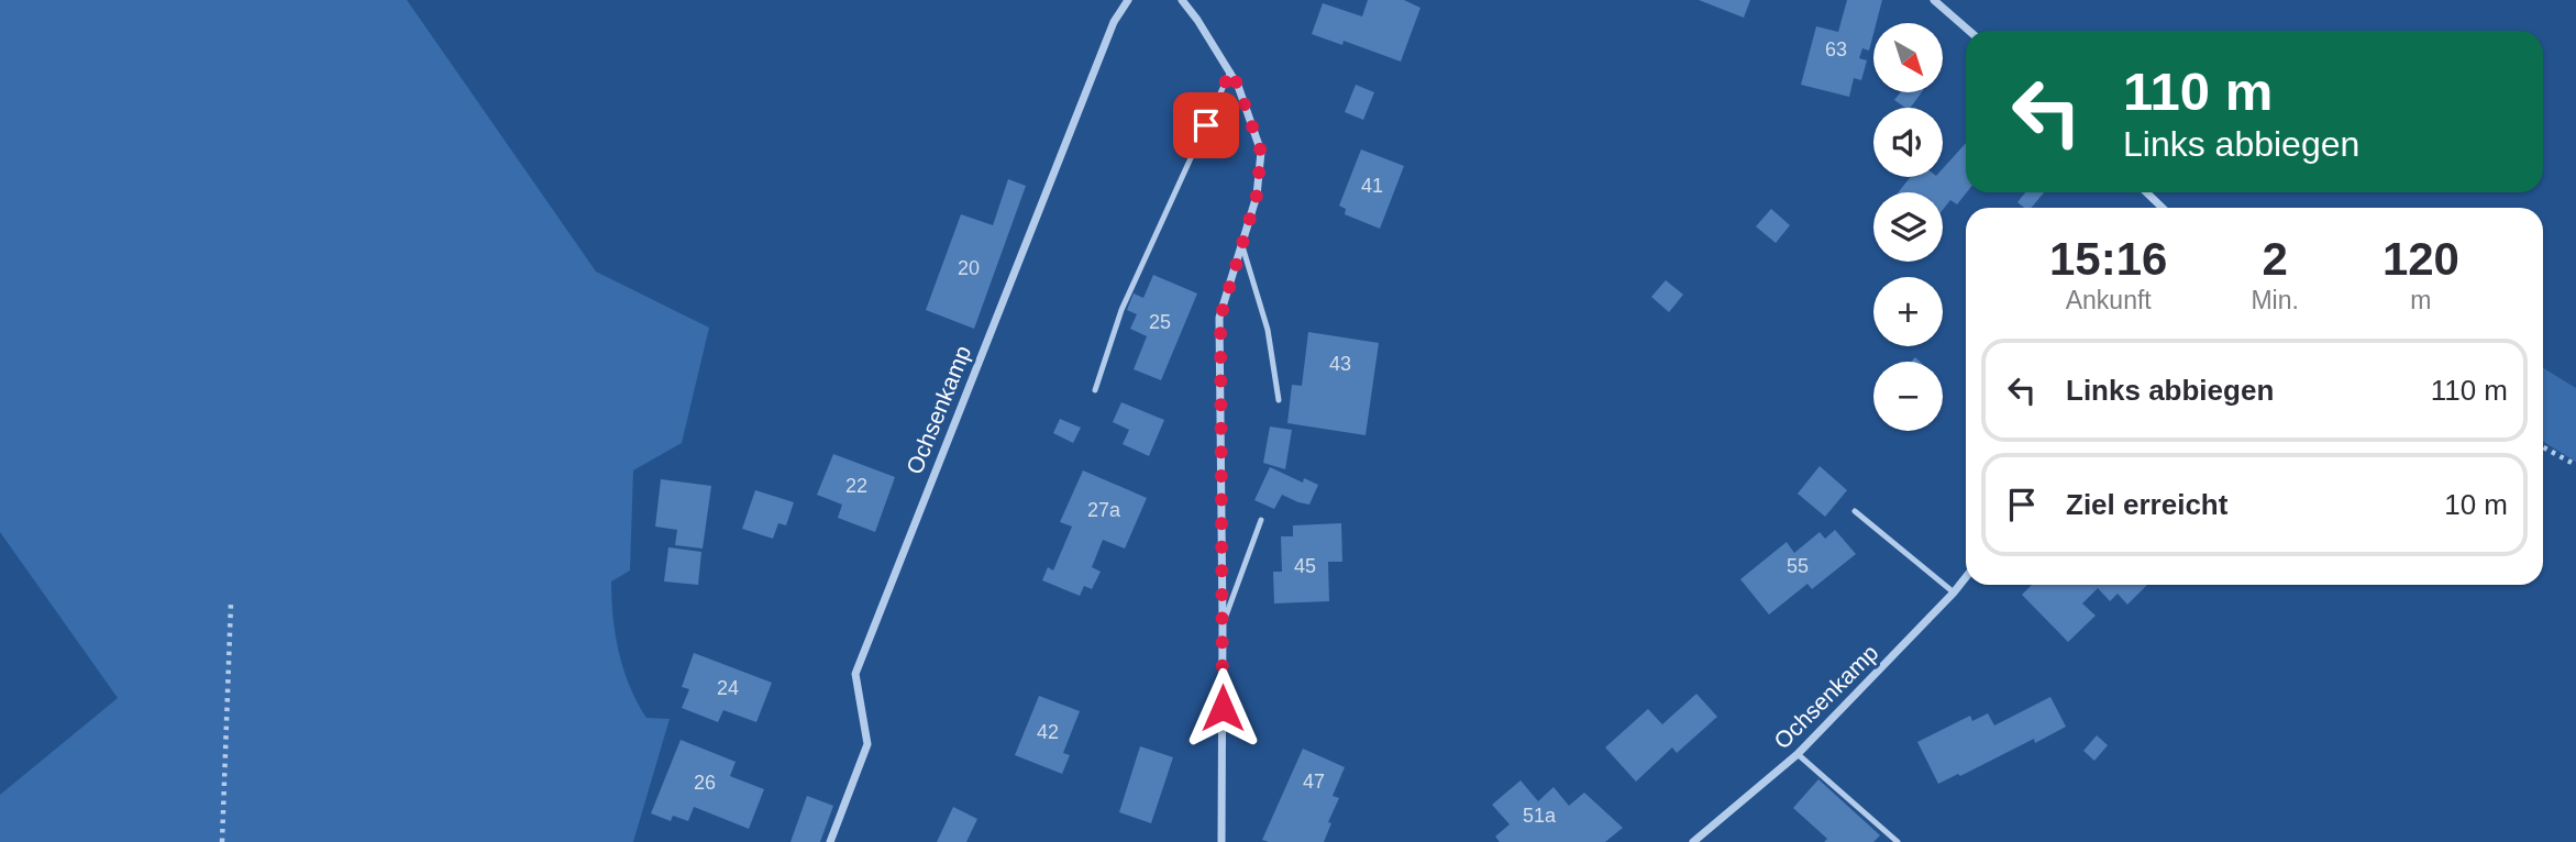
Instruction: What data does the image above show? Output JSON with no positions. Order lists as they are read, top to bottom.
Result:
{
  "streets": {
    "street": ["Ochsenkamp"]
  },
  "house_numbers": [
    "63",
    "41",
    "20",
    "25",
    "43",
    "22",
    "27a",
    "45",
    "55",
    "24",
    "42",
    "47",
    "26",
    "51a"
  ],
  "north": "bottom right",
  "page": {
    "map_buttons": ["+", "−"],
    "turn": ["110 m", "Links abbiegen"],
    "eta": [
      "15:16",
      "Ankunft",
      "2",
      "Min.",
      "120",
      "m"
    ],
    "list": [
      {
        "name": "Links abbiegen",
        "value": "110 m"
      },
      {
        "name": "Ziel erreicht",
        "value": "10 m"
      }
    ]
  }
}
